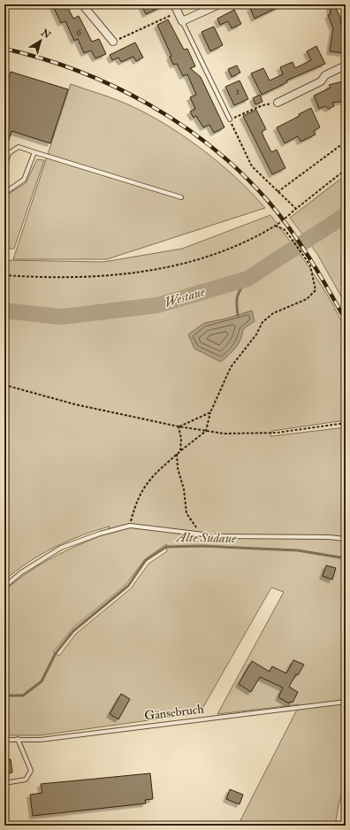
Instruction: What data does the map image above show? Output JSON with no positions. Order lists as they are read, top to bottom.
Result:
{
  "streets": {
    "lane": ["Gänsebruch"]
  },
  "water": ["Westaue", "Alte Südaue"],
  "house_numbers": ["6", "1"],
  "north": "top right"
}
